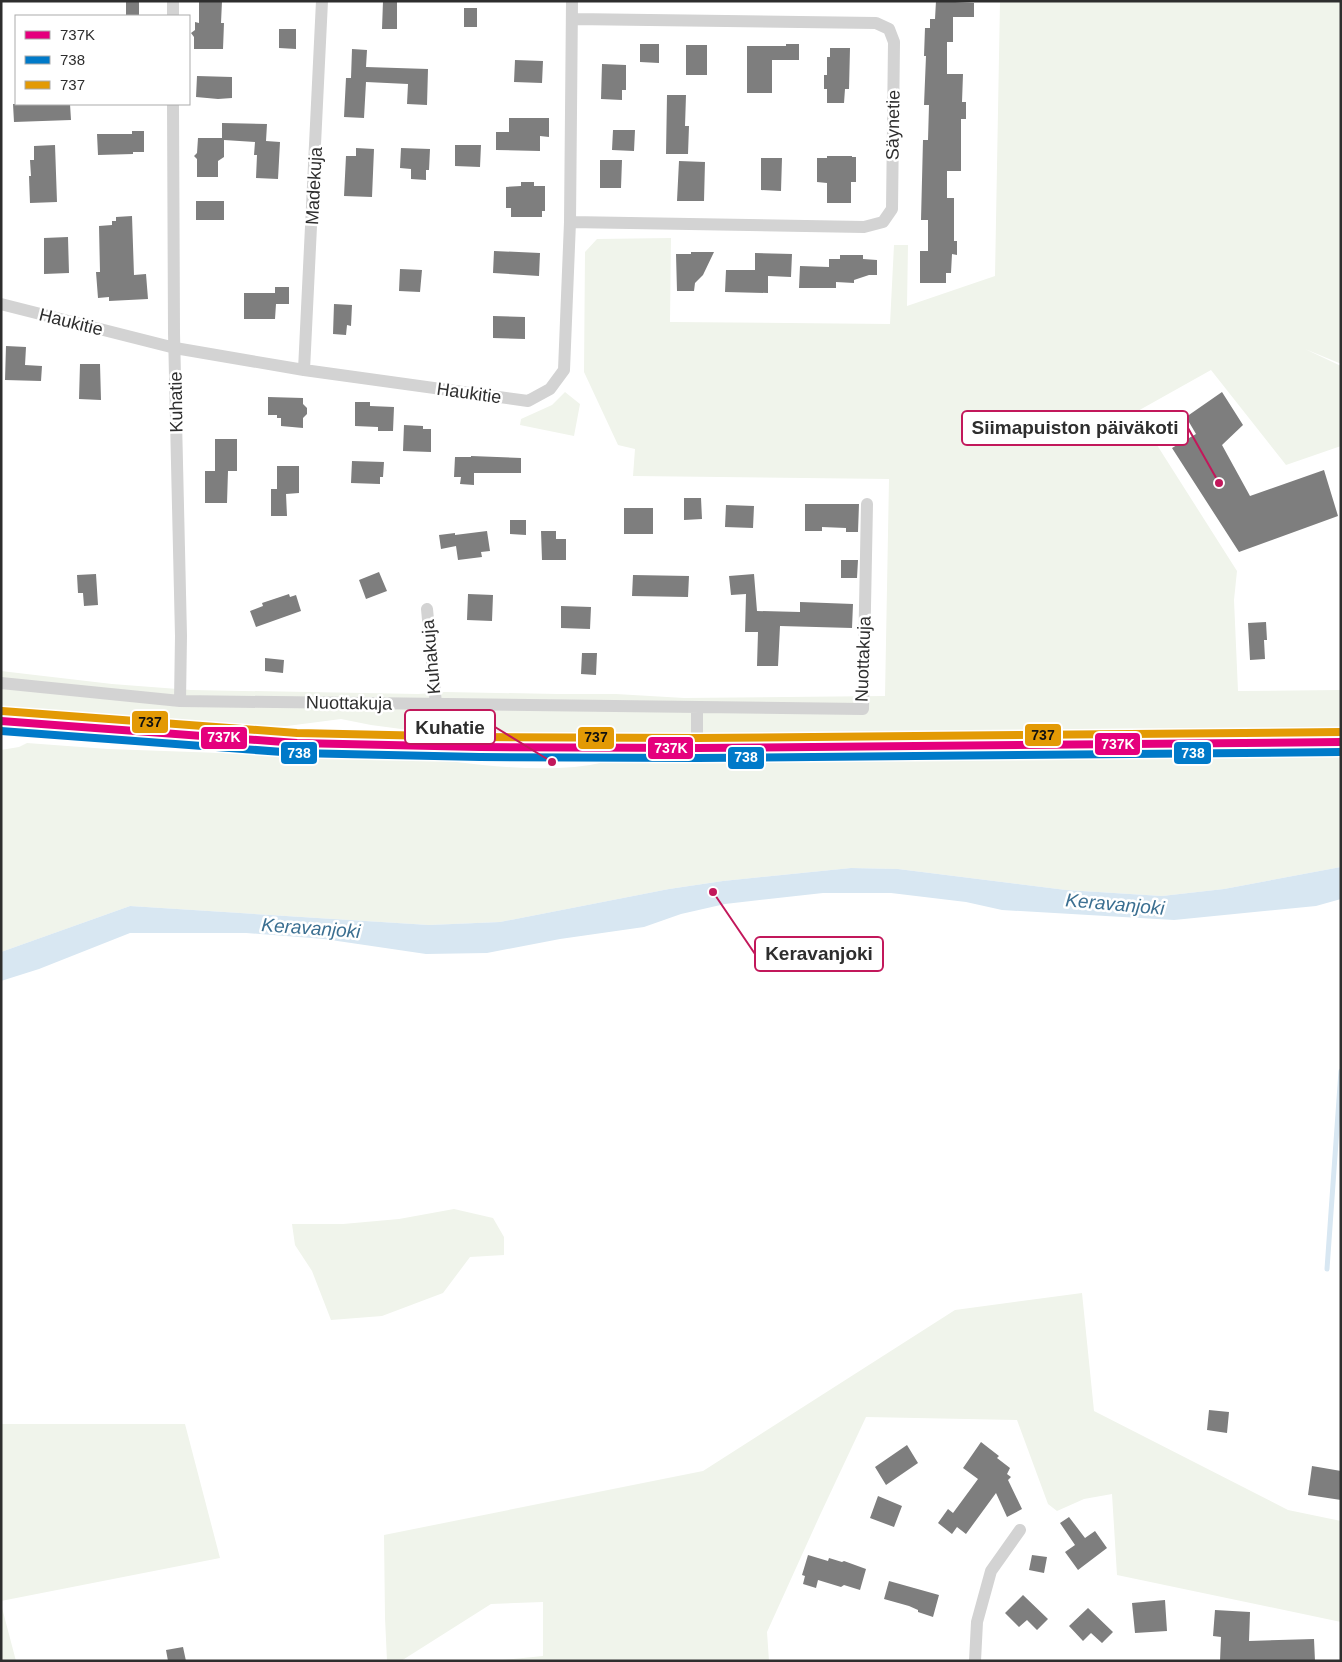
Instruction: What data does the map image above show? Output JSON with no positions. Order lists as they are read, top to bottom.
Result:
{
  "streets": {
    "street": [
      "Säynetie",
      "Madekuja",
      "Haukitie",
      "Kuhatie",
      "Kuhakuja",
      "Nuottakuja"
    ]
  },
  "crossings": [
    ["Säynetie", "Haukitie"],
    ["Madekuja", "Haukitie"],
    ["Haukitie", "Kuhatie"],
    ["Kuhatie", "Nuottakuja"],
    ["Kuhakuja", "Nuottakuja"]
  ],
  "water": ["Keravanjoki"],
  "places": ["Siimapuiston päiväkoti", "Kuhatie", "Keravanjoki"],
  "lines": ["transit line 737", "transit line 737K", "transit line 738"],
  "legend": ["737K", "738", "737"]
}
